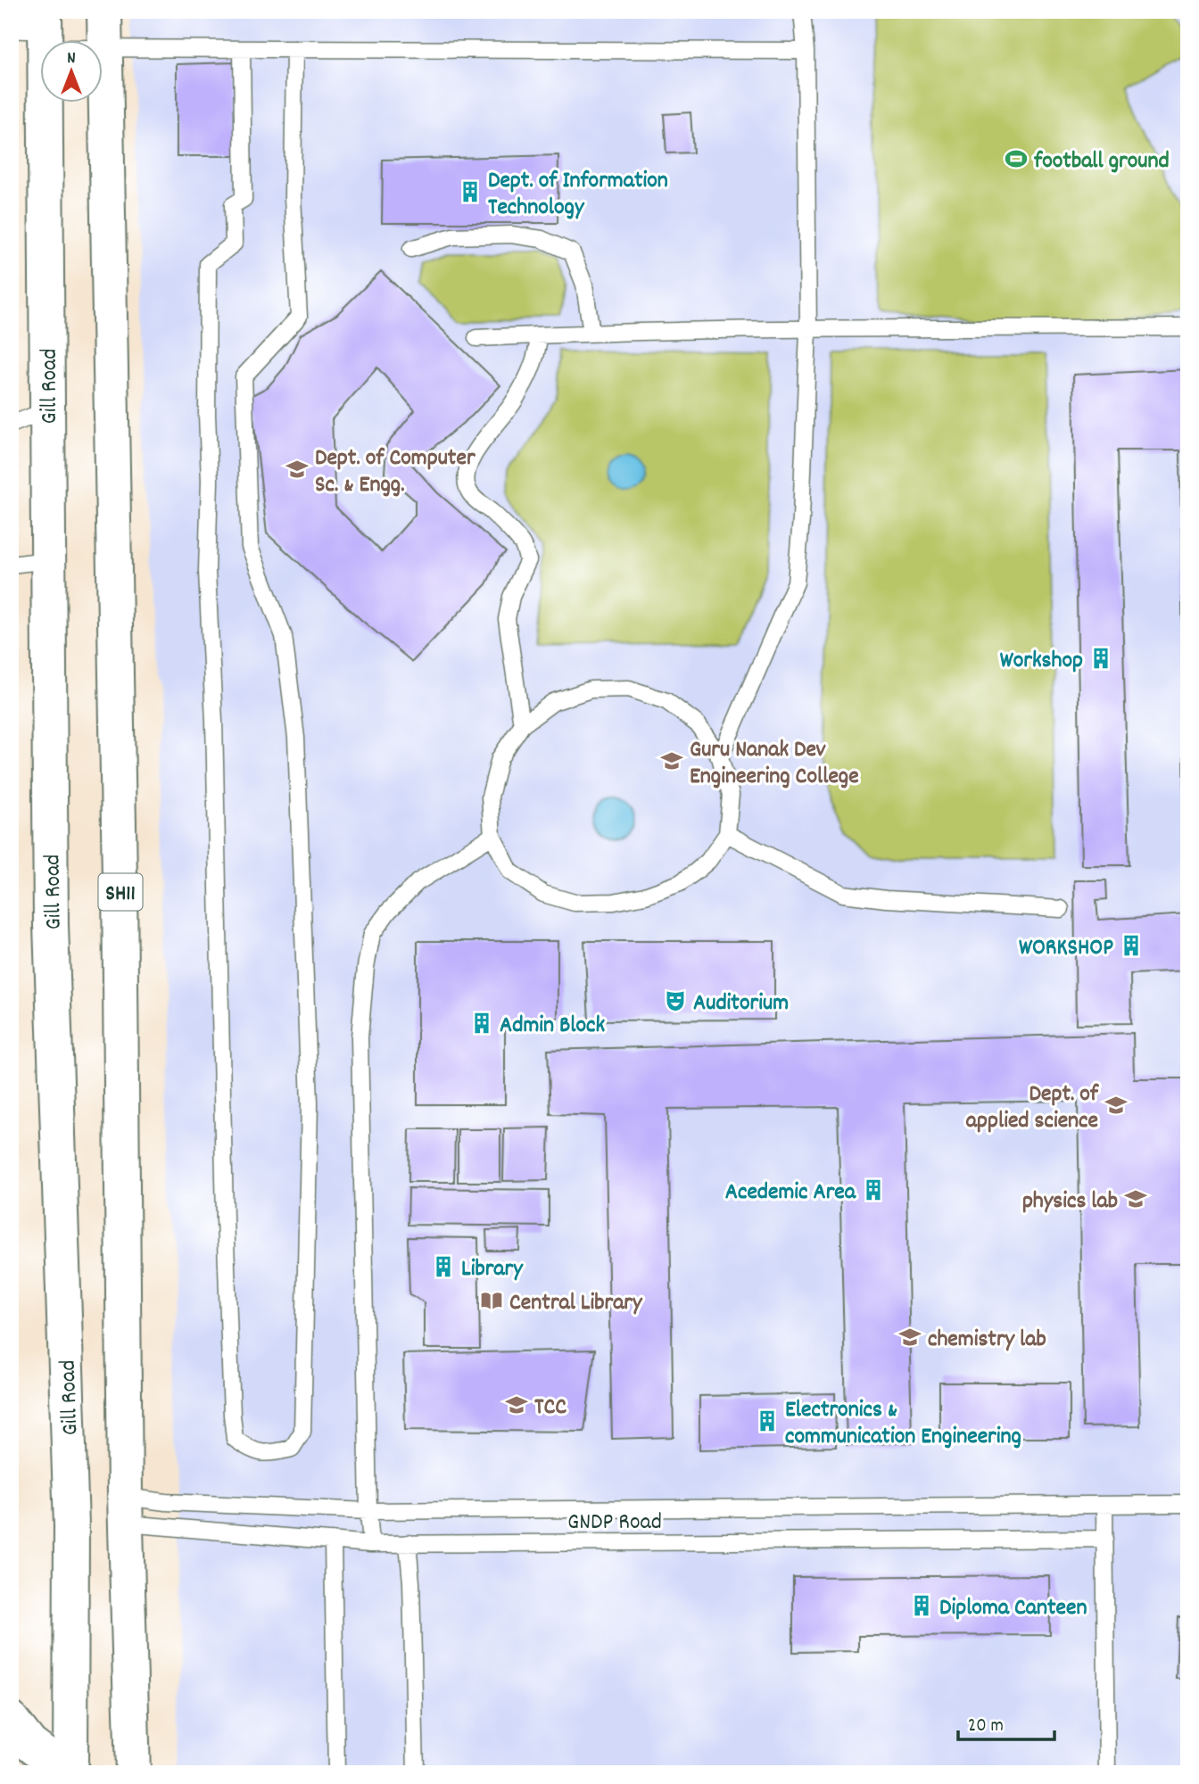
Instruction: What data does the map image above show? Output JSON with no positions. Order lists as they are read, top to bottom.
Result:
{
  "streets": {
    "main road": ["Gill Road", "SH11"],
    "lane": ["GNDP Road"]
  },
  "crossings": [
    ["SH11", "GNDP Road"]
  ],
  "places": {
    "sports": ["football ground"],
    "building": [
      "Dept. of Information Technology",
      "Workshop",
      "WORKSHOP",
      "Admin Block",
      "Acedemic Area",
      "Library",
      "Electronics & communication Engineering",
      "Diploma Canteen"
    ],
    "school or university": [
      "Dept. of Computer Sc. & Engg.",
      "Guru Nanak Dev Engineering College",
      "Dept. of applied science",
      "physics lab",
      "chemistry lab",
      "TCC"
    ],
    "theatre": ["Auditorium"],
    "library": ["Central Library"]
  },
  "scale_bar": "20 m",
  "north": "top"
}
